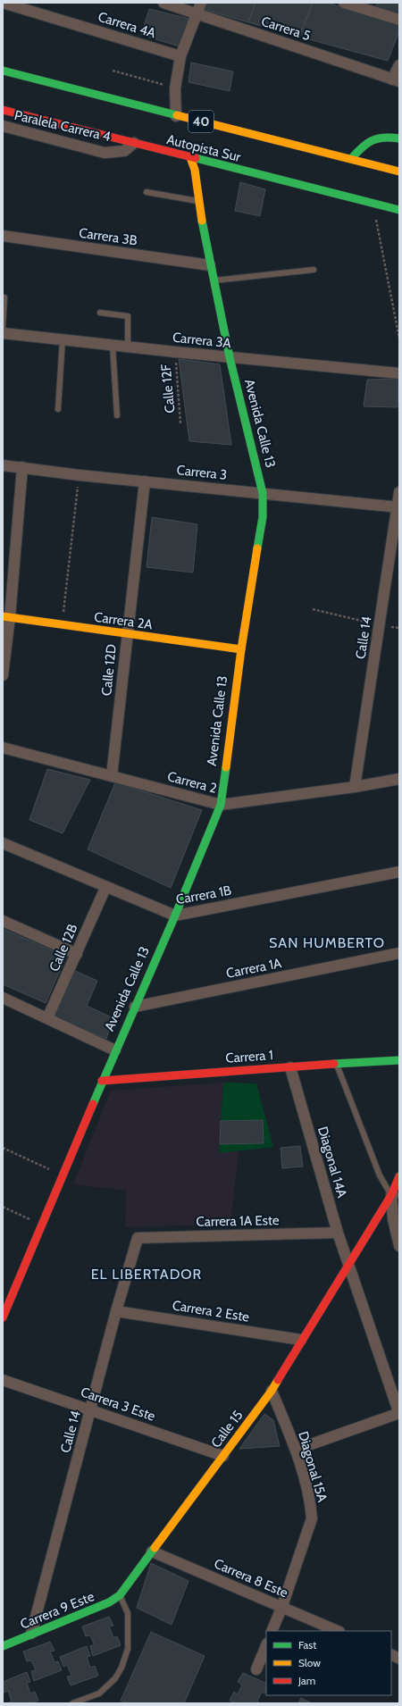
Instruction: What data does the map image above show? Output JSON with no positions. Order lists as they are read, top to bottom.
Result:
{
  "streets": {
    "main road": [
      "40",
      "Autopista Sur",
      "Avenida Calle 13",
      "Carrera 2A",
      "Carrera 1",
      "Calle 15",
      "Carrera 9 Este"
    ],
    "street": [
      "Carrera 4A",
      "Carrera 5",
      "Paralela Carrera 4",
      "Carrera 3B",
      "Carrera 3A",
      "Carrera 3",
      "Calle 14",
      "Calle 12D",
      "Carrera 2",
      "Carrera 1B",
      "Calle 12B",
      "Carrera 1A",
      "Diagonal 14A",
      "Carrera 1A Este",
      "Carrera 2 Este",
      "Carrera 3 Este",
      "Diagonal 15A",
      "Carrera 8 Este"
    ],
    "path": ["Calle 12F"]
  },
  "crossings": [
    ["Paralela Carrera 4", "Autopista Sur"],
    ["Autopista Sur", "Avenida Calle 13"],
    ["Carrera 3B", "Avenida Calle 13"],
    ["Carrera 3A", "Calle 12F"],
    ["Carrera 3A", "Avenida Calle 13"],
    ["Avenida Calle 13", "Carrera 3"],
    ["Avenida Calle 13", "Carrera 2A"],
    ["Avenida Calle 13", "Carrera 2"],
    ["Avenida Calle 13", "Carrera 1B"],
    ["Avenida Calle 13", "Carrera 1A"],
    ["Avenida Calle 13", "Carrera 1"],
    ["Carrera 3", "Calle 14"],
    ["Carrera 3", "Calle 12D"],
    ["Carrera 2A", "Calle 12D"],
    ["Calle 14", "Carrera 2"],
    ["Calle 14", "Carrera 1A Este"],
    ["Calle 14", "Carrera 2 Este"],
    ["Calle 14", "Carrera 3 Este"],
    ["Calle 14", "Carrera 9 Este"],
    ["Calle 12D", "Carrera 2"],
    ["Carrera 1B", "Calle 12B"],
    ["Carrera 1", "Diagonal 14A"],
    ["Diagonal 14A", "Carrera 1A Este"],
    ["Diagonal 14A", "Calle 15"],
    ["Carrera 2 Este", "Calle 15"],
    ["Carrera 3 Este", "Calle 15"],
    ["Calle 15", "Diagonal 15A"],
    ["Calle 15", "Carrera 8 Este"],
    ["Calle 15", "Carrera 9 Este"],
    ["Diagonal 15A", "Carrera 8 Este"]
  ],
  "districts": ["SAN HUMBERTO", "EL LIBERTADOR"],
  "legend": ["Fast", "Slow", "Jam"]
}
